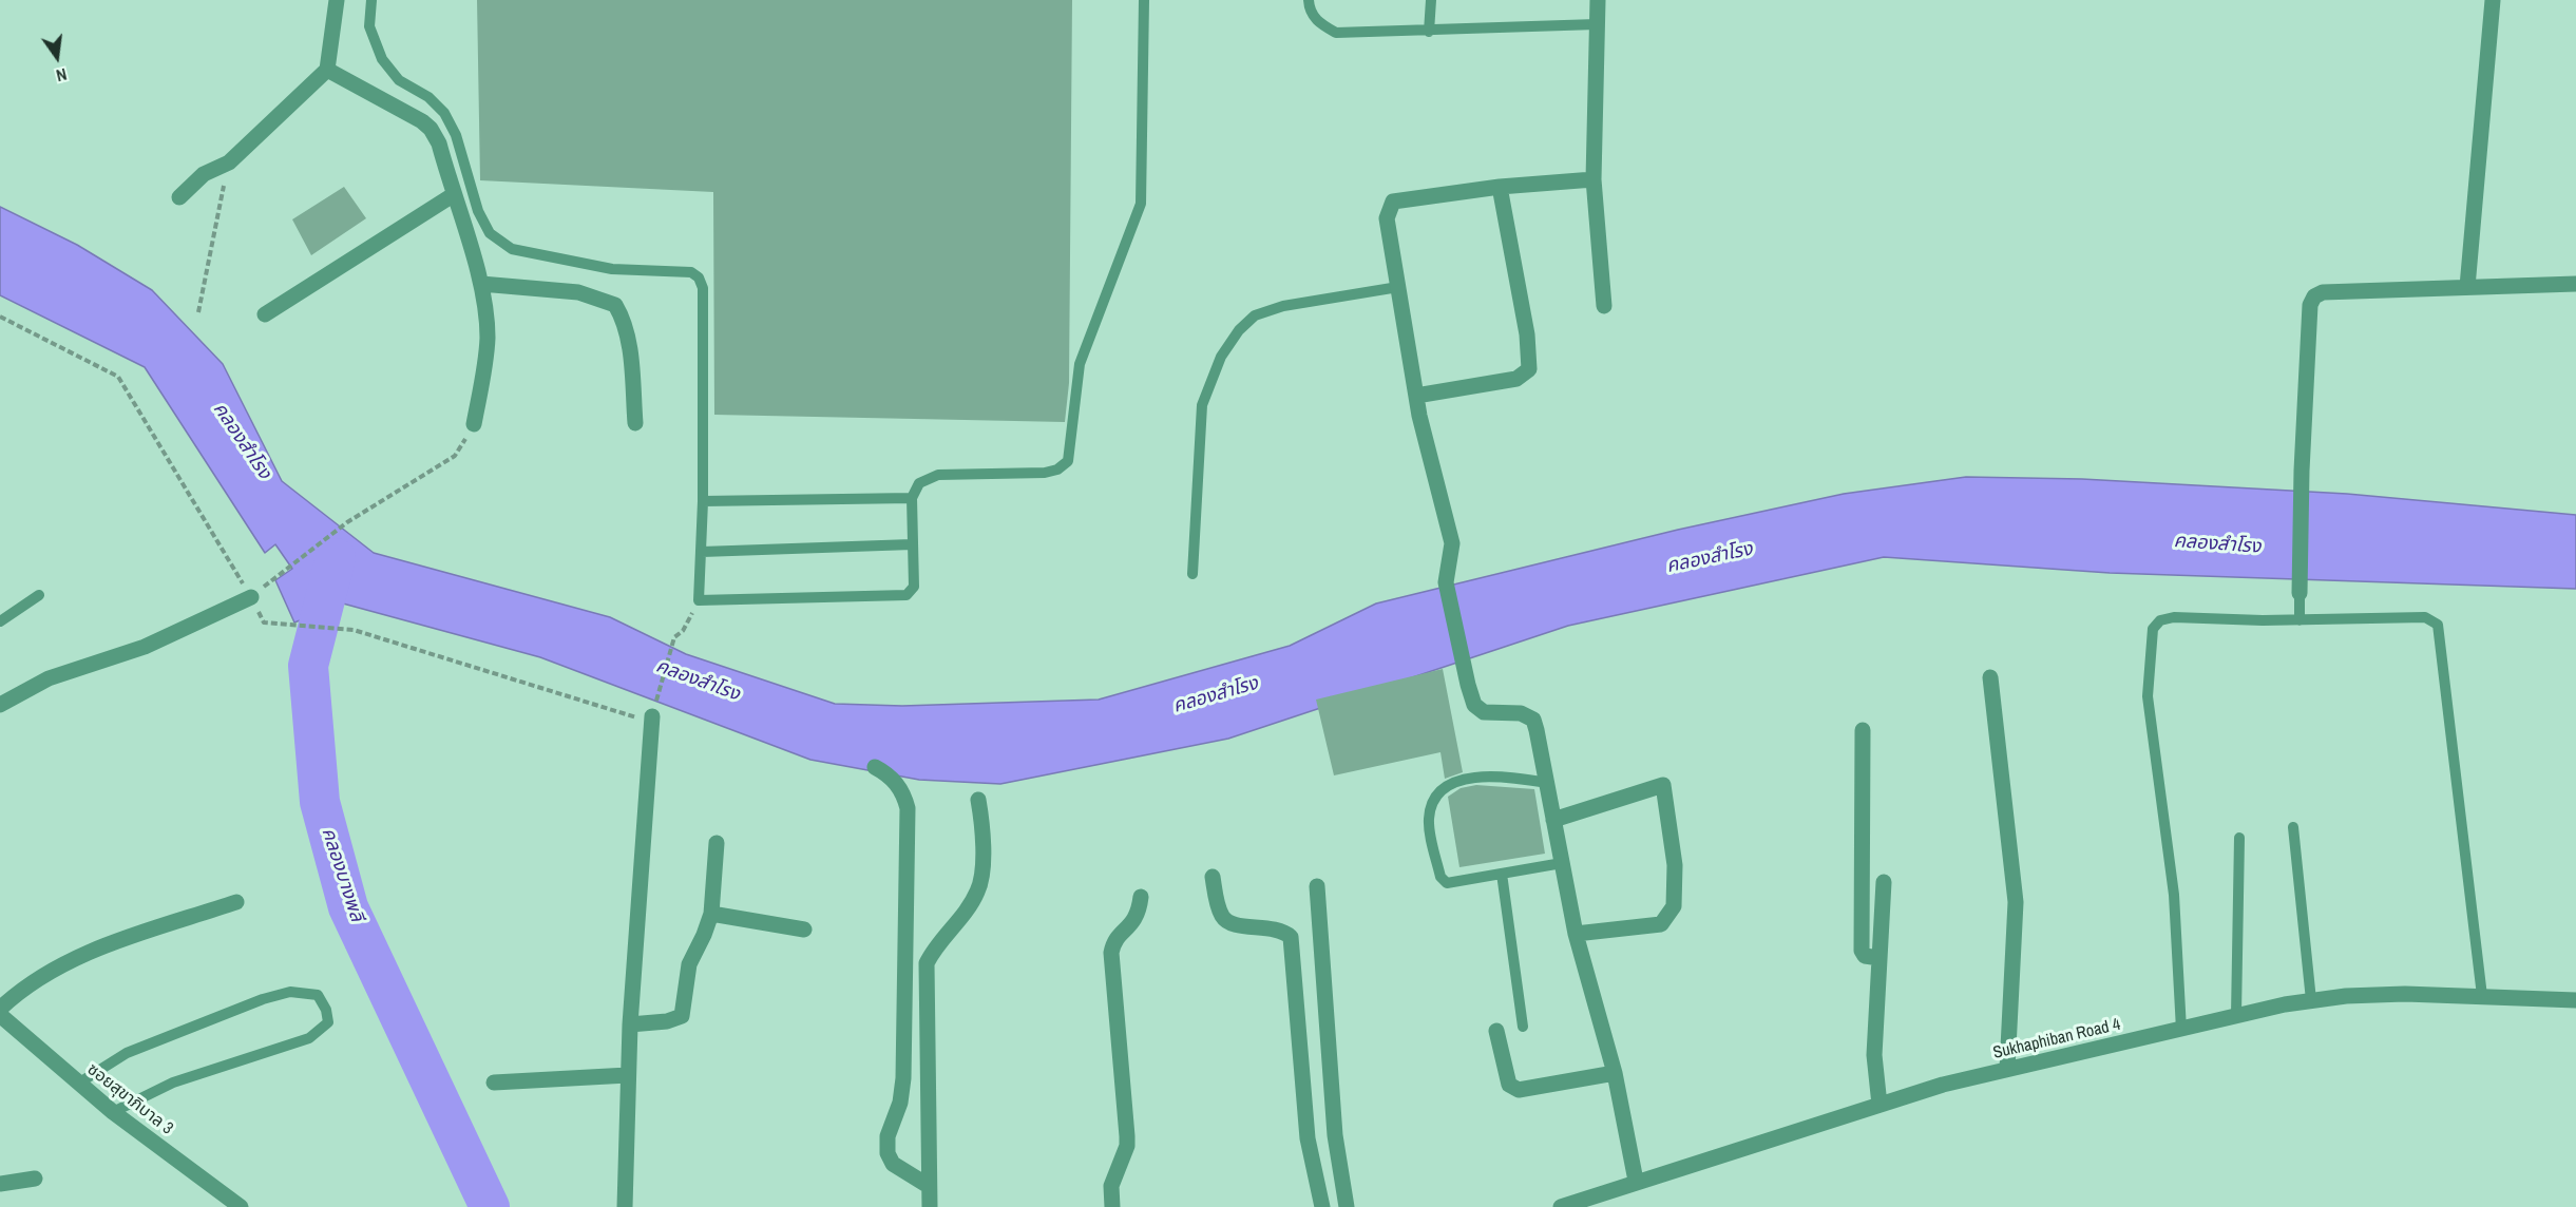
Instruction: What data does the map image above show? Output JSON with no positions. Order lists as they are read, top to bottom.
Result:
{
  "streets": {
    "street": ["Sukhaphiban Road 4", "ซอยสุขาภิบาล 3"]
  },
  "water": ["คลองสำโรง", "คลองบางพลี"],
  "north": "bottom"
}
